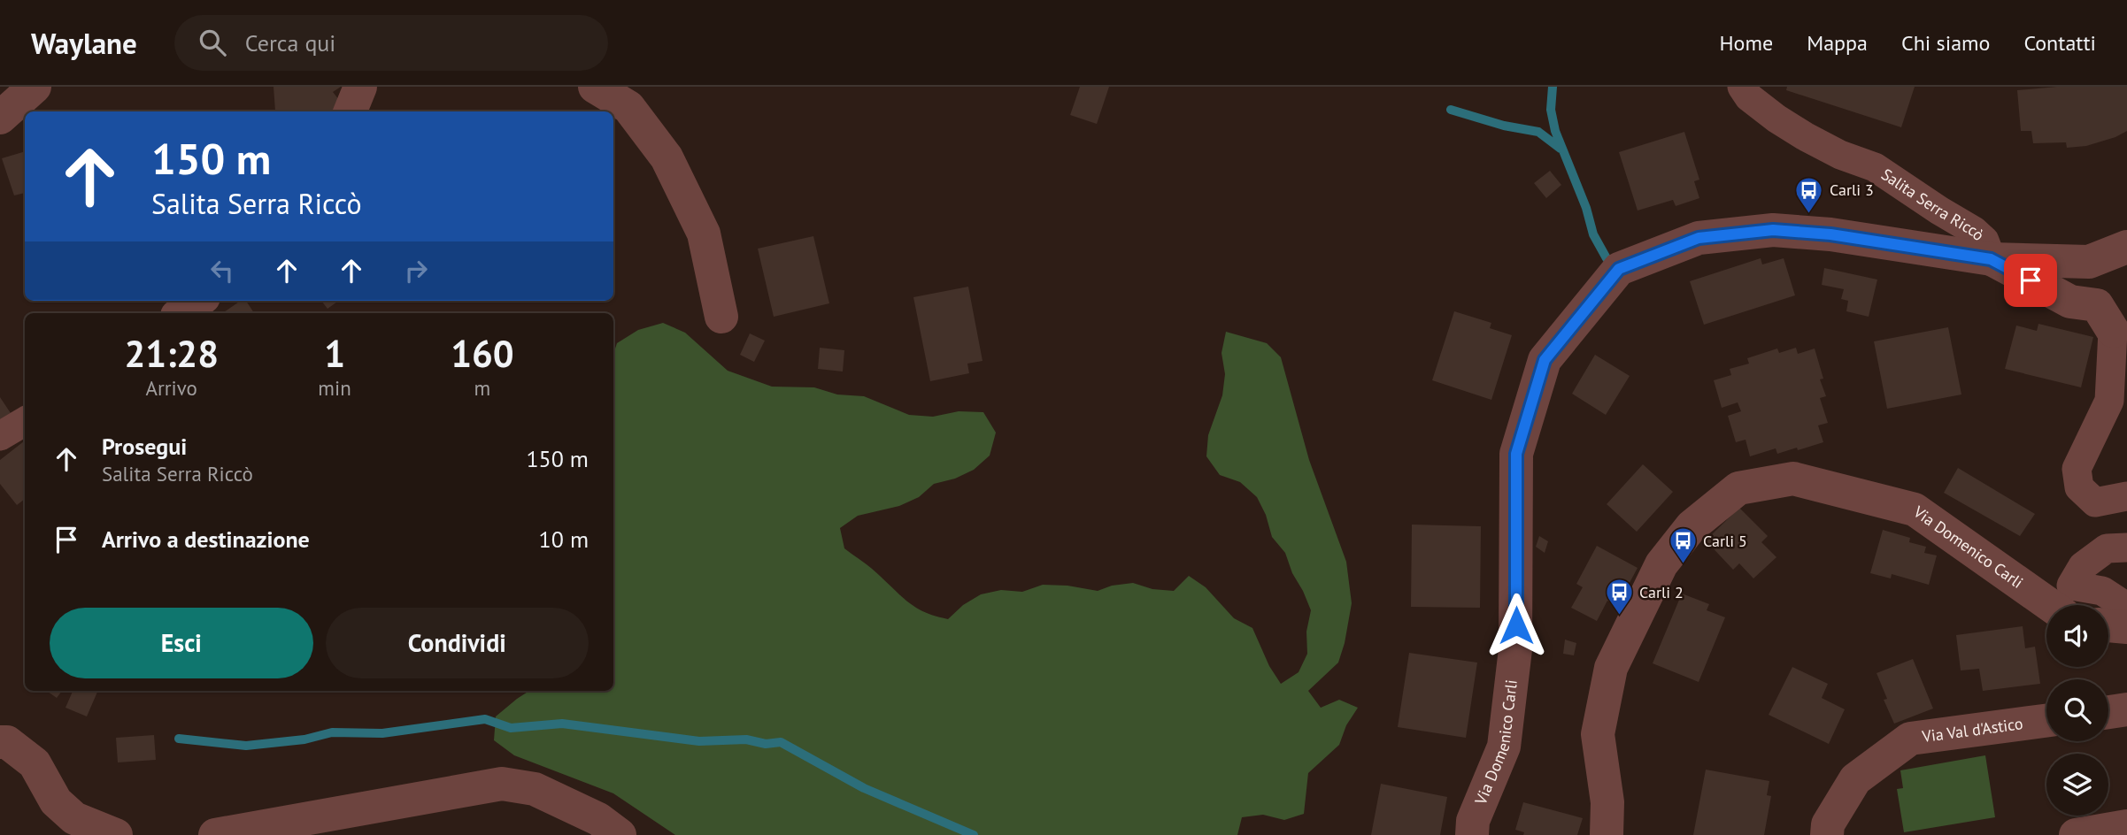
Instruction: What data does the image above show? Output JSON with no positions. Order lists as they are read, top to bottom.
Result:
{
  "streets": {
    "street": ["Salita Serra Riccò", "Via Domenico Carli", "Via Val d'Astico"]
  },
  "crossings": [
    ["Salita Serra Riccò", "Via Domenico Carli"]
  ],
  "places": {
    "bus stop": ["Carli 3", "Carli 5", "Carli 2"]
  },
  "page": {
    "header": "Waylane",
    "search": "Cerca qui",
    "nav": [
      "Home",
      "Mappa",
      "Chi siamo",
      "Contatti"
    ],
    "turn": ["150 m", "Salita Serra Riccò"],
    "eta": [
      "21:28",
      "Arrivo",
      "1",
      "min",
      "160",
      "m"
    ],
    "list": [
      {
        "name": "Prosegui",
        "note": "Salita Serra Riccò",
        "value": "150 m"
      },
      {
        "name": "Arrivo a destinazione",
        "value": "10 m"
      }
    ],
    "buttons": ["Esci", "Condividi"]
  }
}
